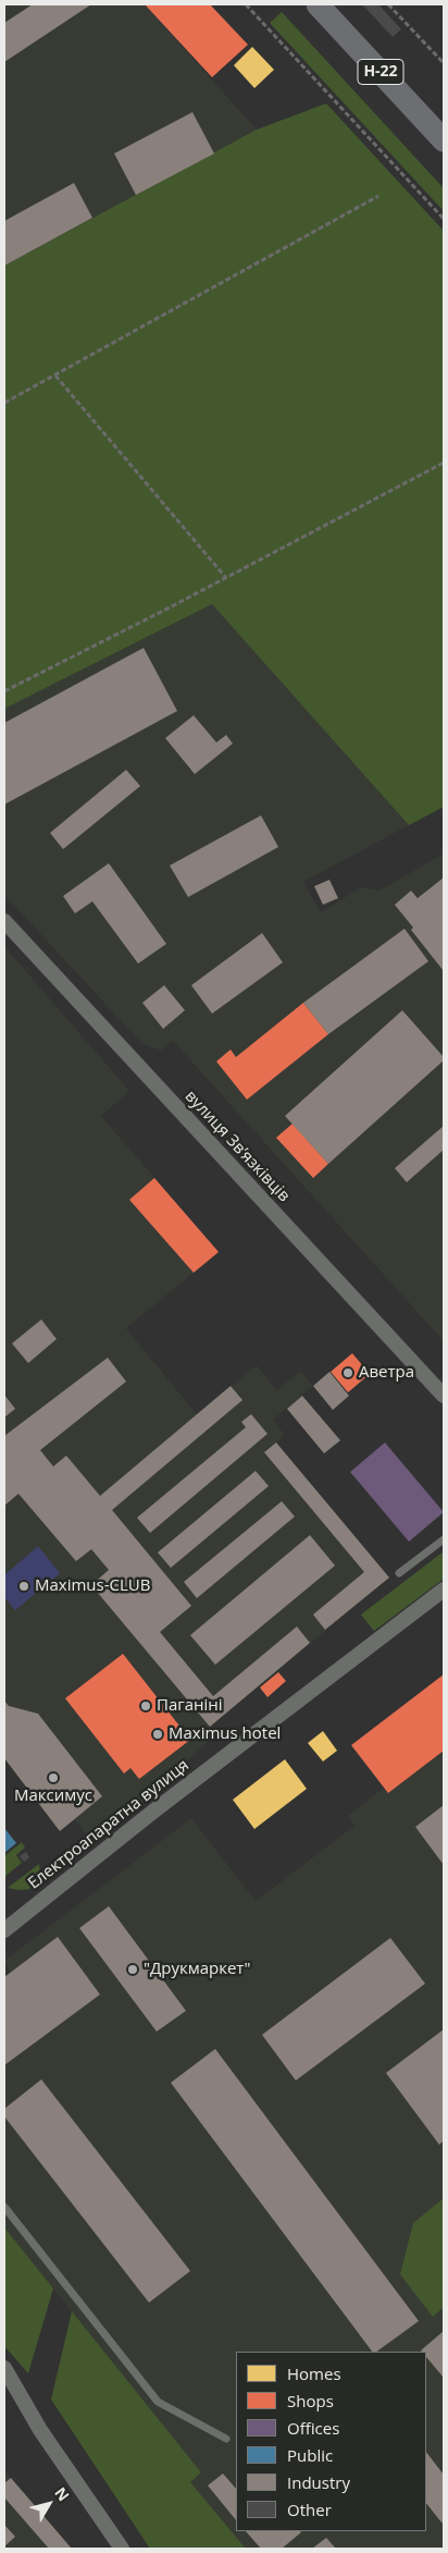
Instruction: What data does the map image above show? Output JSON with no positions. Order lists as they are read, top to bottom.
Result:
{
  "streets": {
    "main road": ["Н-22"],
    "street": ["вулиця Звʼязківців", "Електроапаратна вулиця"]
  },
  "places": [
    "Аветра",
    "Maximus-CLUB",
    "Паганіні",
    "Maximus hotel",
    "Максимус",
    "\"Друкмаркет\""
  ],
  "legend": [
    "Homes",
    "Shops",
    "Offices",
    "Public",
    "Industry",
    "Other"
  ],
  "north": "top right"
}
